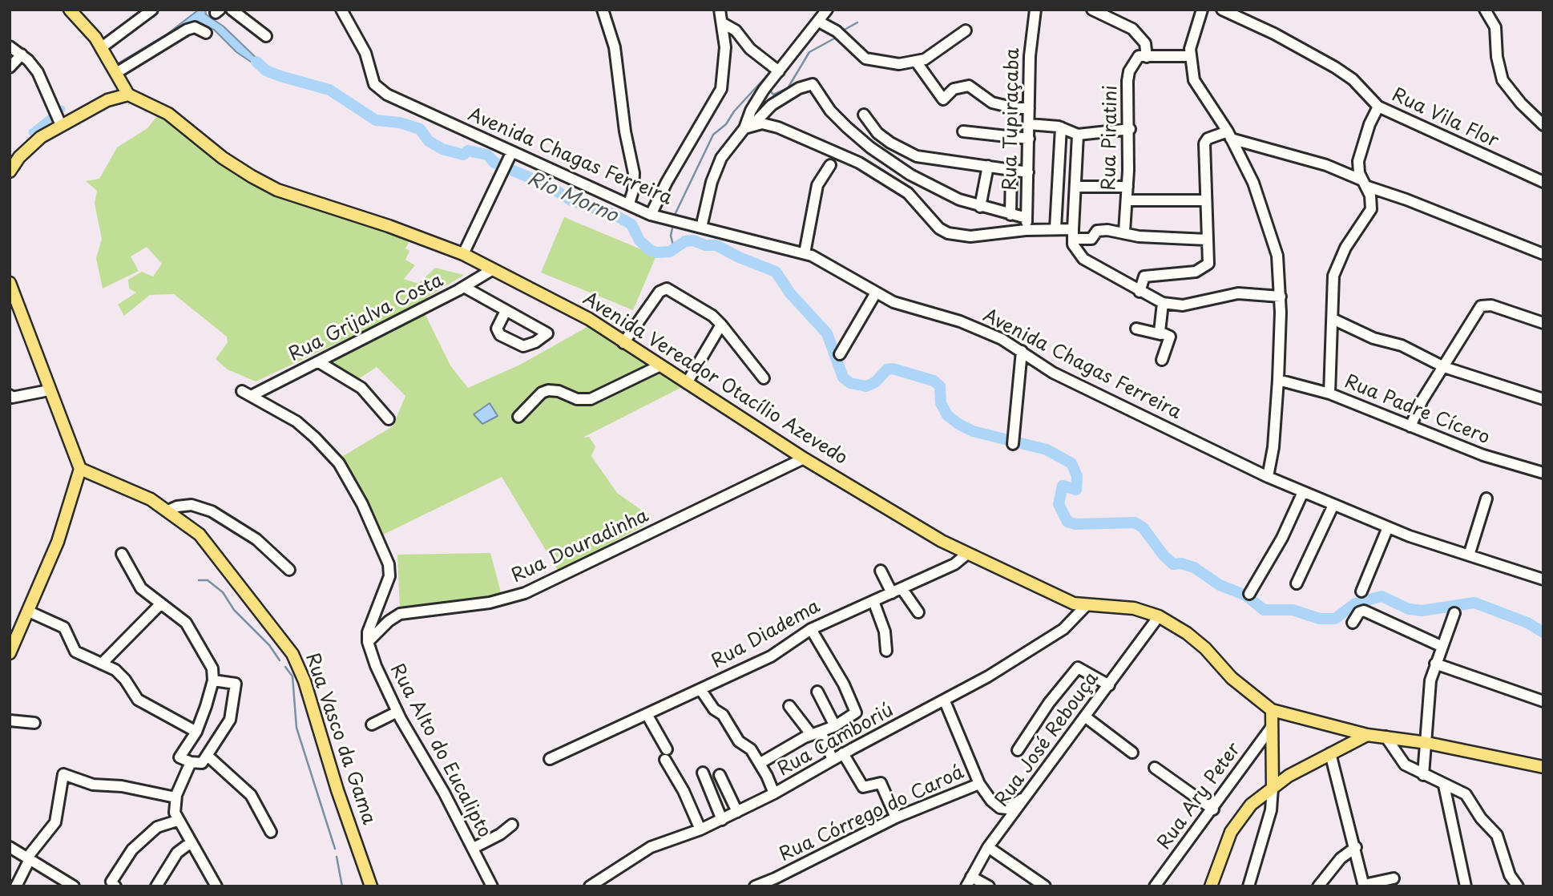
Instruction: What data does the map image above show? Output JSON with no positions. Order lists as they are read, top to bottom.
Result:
{
  "streets": {
    "main road": ["Avenida Vereador Otacílio Azevedo", "Rua Vasco da Gama"],
    "street": [
      "Rua Vila Flor",
      "Rua Tupiraçaba",
      "Rua Piratini",
      "Avenida Chagas Ferreira",
      "Rua Grijalva Costa",
      "Rua Padre Cícero",
      "Rua Douradinha",
      "Rua Diadema",
      "Rua José Rebouça",
      "Rua Camboriú",
      "Rua Alto do Eucalipto",
      "Rua Ary Peter",
      "Rua Córrego do Caroá"
    ]
  },
  "crossings": [
    ["Rua Grijalva Costa", "Avenida Vereador Otacílio Azevedo"],
    ["Avenida Vereador Otacílio Azevedo", "Rua Douradinha"],
    ["Avenida Vereador Otacílio Azevedo", "Rua Diadema"],
    ["Avenida Vereador Otacílio Azevedo", "Rua José Rebouça"],
    ["Avenida Vereador Otacílio Azevedo", "Rua Camboriú"],
    ["Rua Douradinha", "Rua Alto do Eucalipto"],
    ["Rua José Rebouça", "Rua Córrego do Caroá"]
  ],
  "water": ["Rio Morno"]
}
